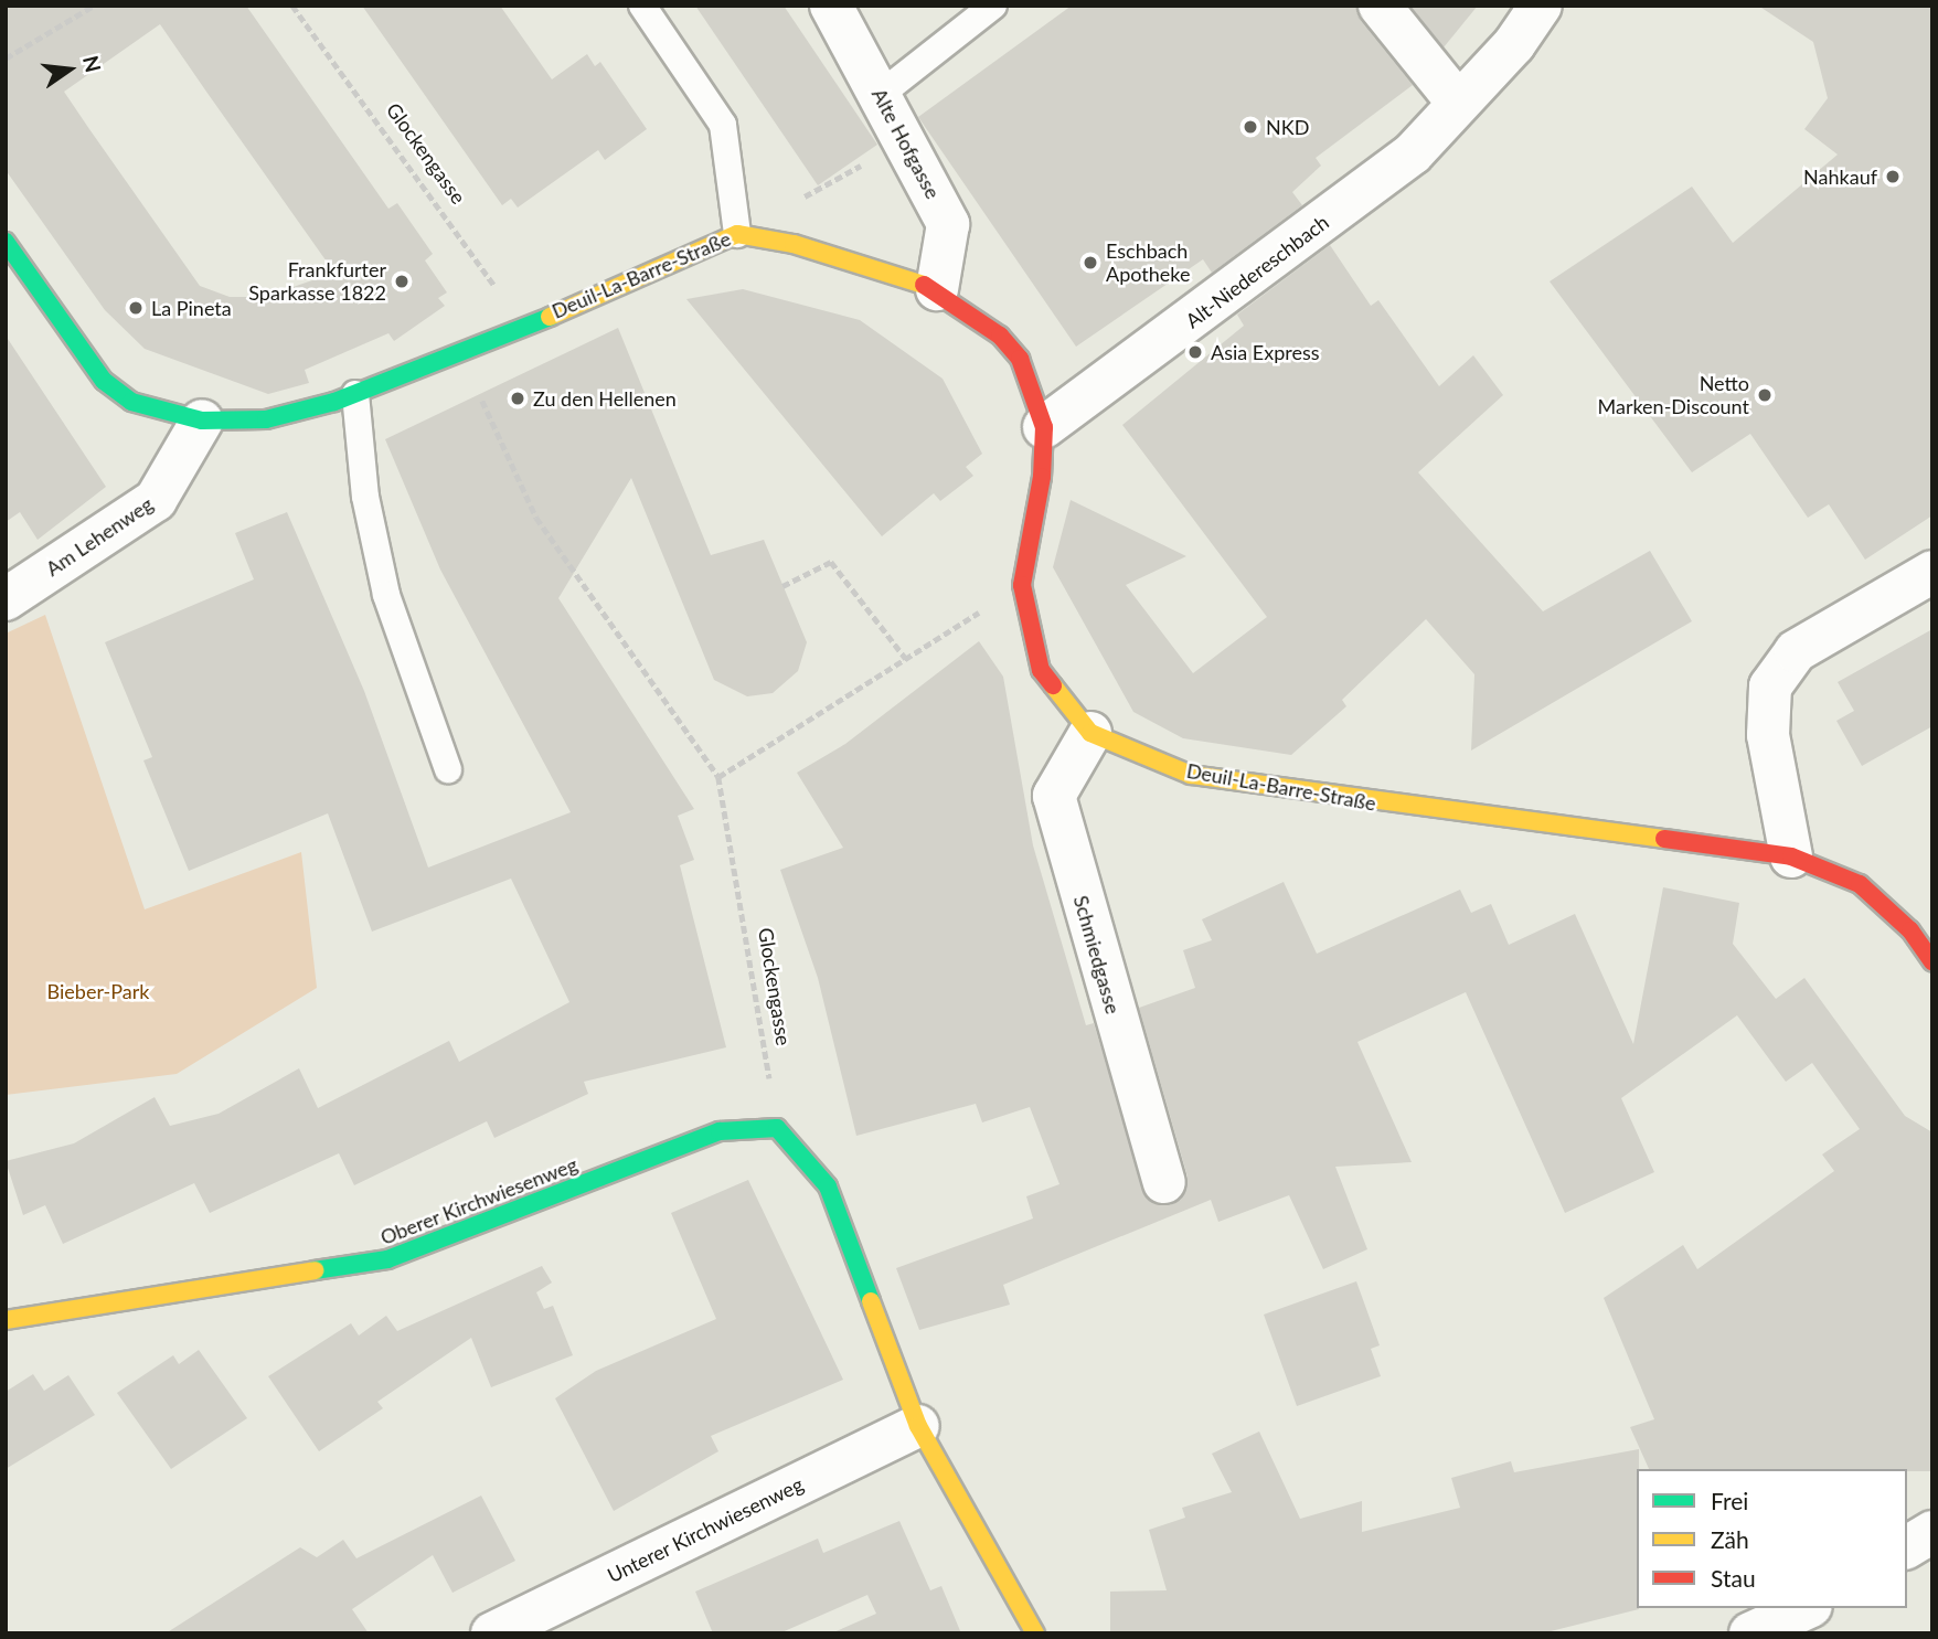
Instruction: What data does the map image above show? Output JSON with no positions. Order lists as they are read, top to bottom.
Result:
{
  "streets": {
    "street": [
      "Alte Hofgasse",
      "Alt-Niedereschbach",
      "Deuil-La-Barre-Straße",
      "Am Lehenweg",
      "Schmiedgasse",
      "Oberer Kirchwiesenweg",
      "Unterer Kirchwiesenweg"
    ],
    "path": ["Glockengasse"]
  },
  "crossings": [
    ["Alte Hofgasse", "Deuil-La-Barre-Straße"],
    ["Glockengasse", "Deuil-La-Barre-Straße"],
    ["Glockengasse", "Oberer Kirchwiesenweg"],
    ["Alt-Niedereschbach", "Deuil-La-Barre-Straße"],
    ["Deuil-La-Barre-Straße", "Am Lehenweg"],
    ["Deuil-La-Barre-Straße", "Schmiedgasse"]
  ],
  "parks": ["Bieber-Park"],
  "places": [
    "NKD",
    "Nahkauf",
    "Eschbach Apotheke",
    "Frankfurter Sparkasse 1822",
    "La Pineta",
    "Asia Express",
    "Netto Marken-Discount",
    "Zu den Hellenen"
  ],
  "legend": ["Frei", "Zäh", "Stau"],
  "north": "right"
}
